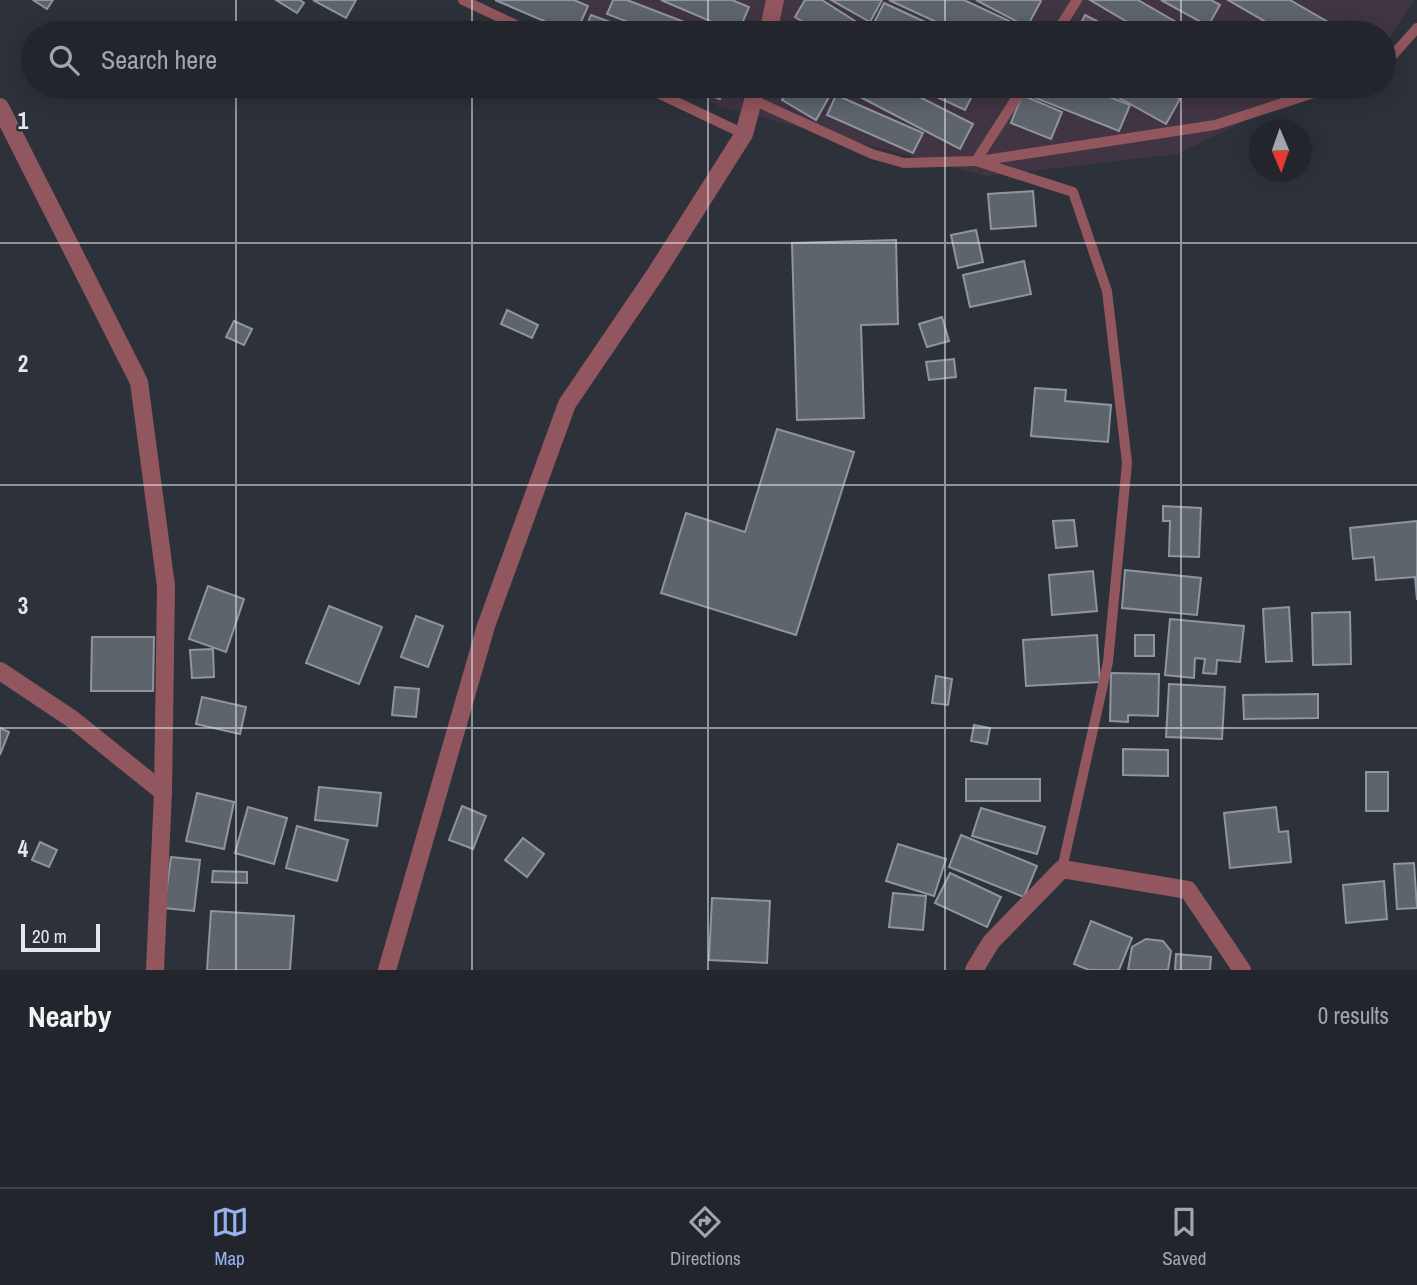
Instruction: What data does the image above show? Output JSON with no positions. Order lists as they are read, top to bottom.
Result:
{
  "scale_bar": "20 m",
  "north": "bottom",
  "page": {
    "search": "Search here",
    "scale": "20 m",
    "heading": ["Nearby", "0 results"],
    "nav": ["Map", "Directions", "Saved"]
  },
  "grid": {
    "rows": [
      "1",
      "2",
      "3",
      "4"
    ]
  }
}
